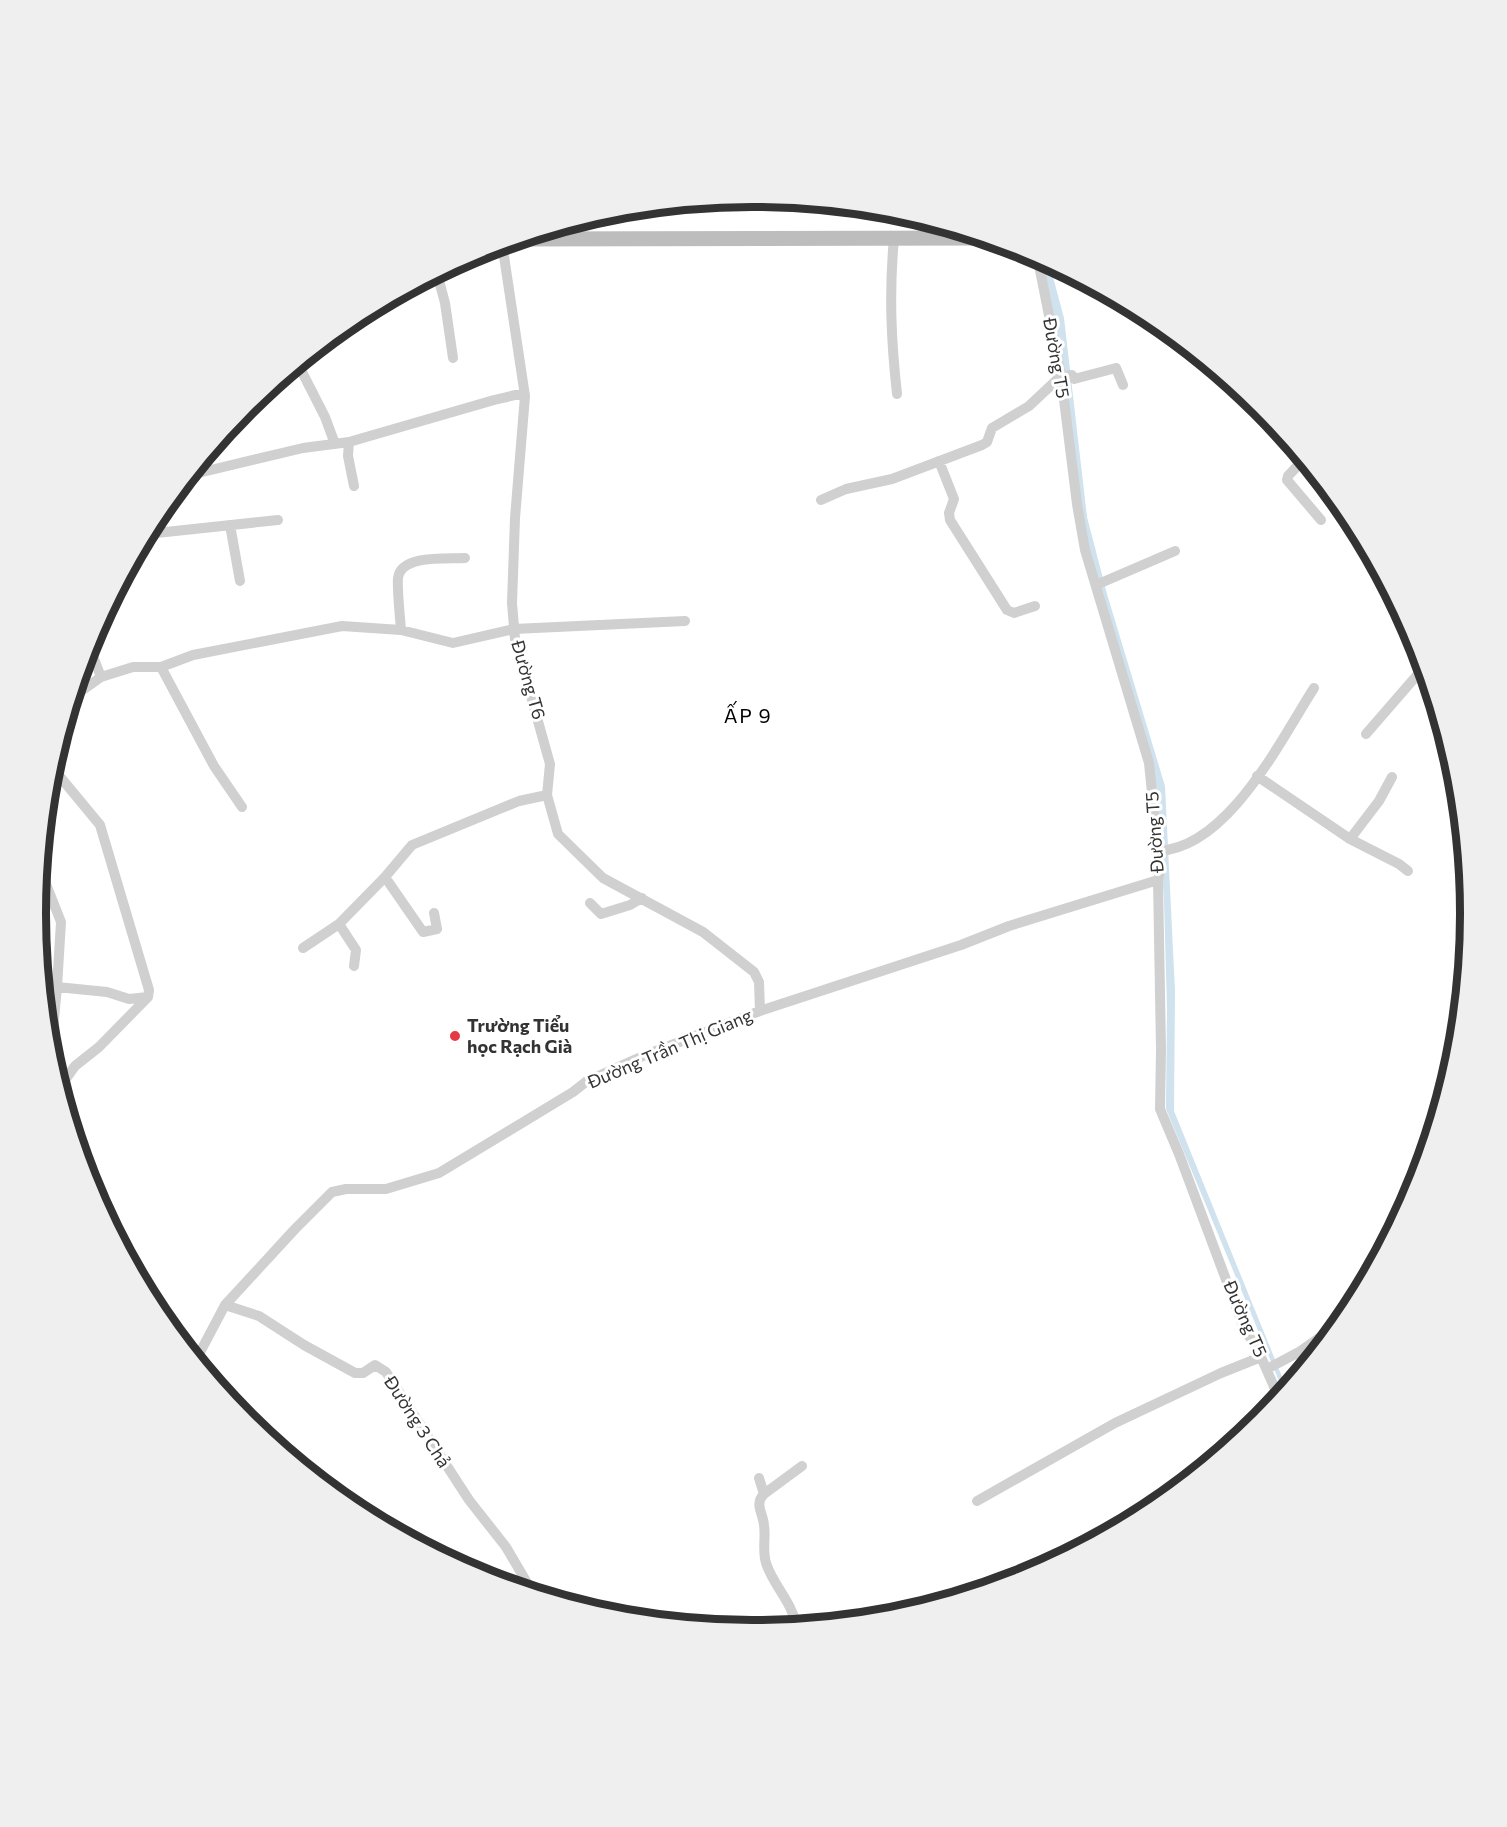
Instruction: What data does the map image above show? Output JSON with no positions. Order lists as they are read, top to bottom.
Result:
{
  "streets": {
    "street": [
      "Đường T5",
      "Đường T6",
      "Đường Trần Thị Giang",
      "Đường 3 Chả"
    ]
  },
  "crossings": [
    ["Đường T5", "Đường Trần Thị Giang"],
    ["Đường T6", "Đường Trần Thị Giang"],
    ["Đường Trần Thị Giang", "Đường 3 Chả"]
  ],
  "districts": ["ẤP 9"],
  "places": ["Trường Tiểu học Rạch Già"]
}
